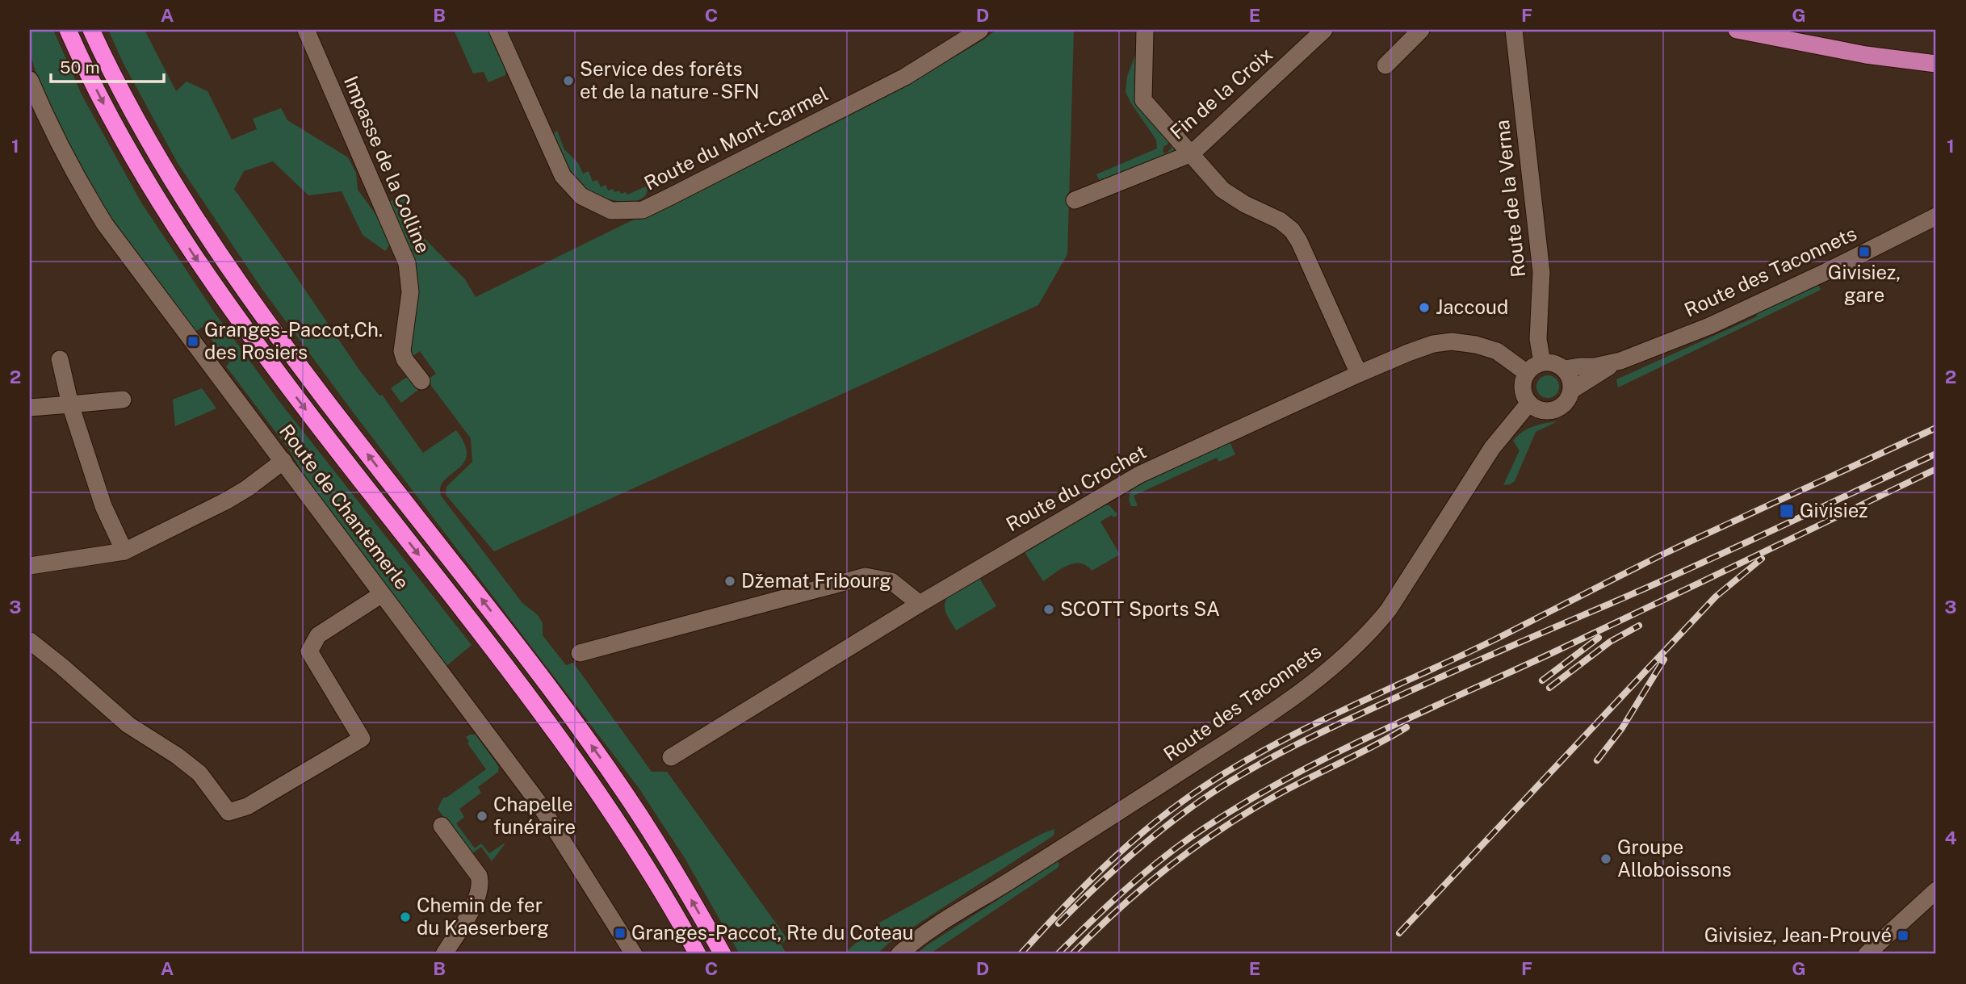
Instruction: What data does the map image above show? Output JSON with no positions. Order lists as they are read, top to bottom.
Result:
{
  "streets": {
    "street": [
      "Fin de la Croix",
      "Route du Mont-Carmel",
      "Impasse de la Colline",
      "Route de la Verna",
      "Route des Taconnets",
      "Route du Crochet",
      "Route de Chantemerle"
    ]
  },
  "crossings": [
    ["Route de la Verna", "Route des Taconnets"],
    ["Route de la Verna", "Route du Crochet"],
    ["Route des Taconnets", "Route du Crochet"]
  ],
  "places": {
    "other": [
      "Service des forêts et de la nature - SFN",
      "Jaccoud",
      "Džemat Fribourg",
      "SCOTT Sports SA",
      "Chapelle funéraire",
      "Groupe Alloboissons",
      "Chemin de fer du Kaeserberg"
    ],
    "transit": [
      "Givisiez, gare",
      "Granges-Paccot,Ch. des Rosiers",
      "Givisiez",
      "Granges-Paccot, Rte du Coteau",
      "Givisiez, Jean-Prouvé"
    ]
  },
  "scale_bar": "50 m",
  "grid": {
    "columns": [
      "A",
      "B",
      "C",
      "D",
      "E",
      "F",
      "G"
    ],
    "rows": [
      "1",
      "2",
      "3",
      "4"
    ]
  }
}
